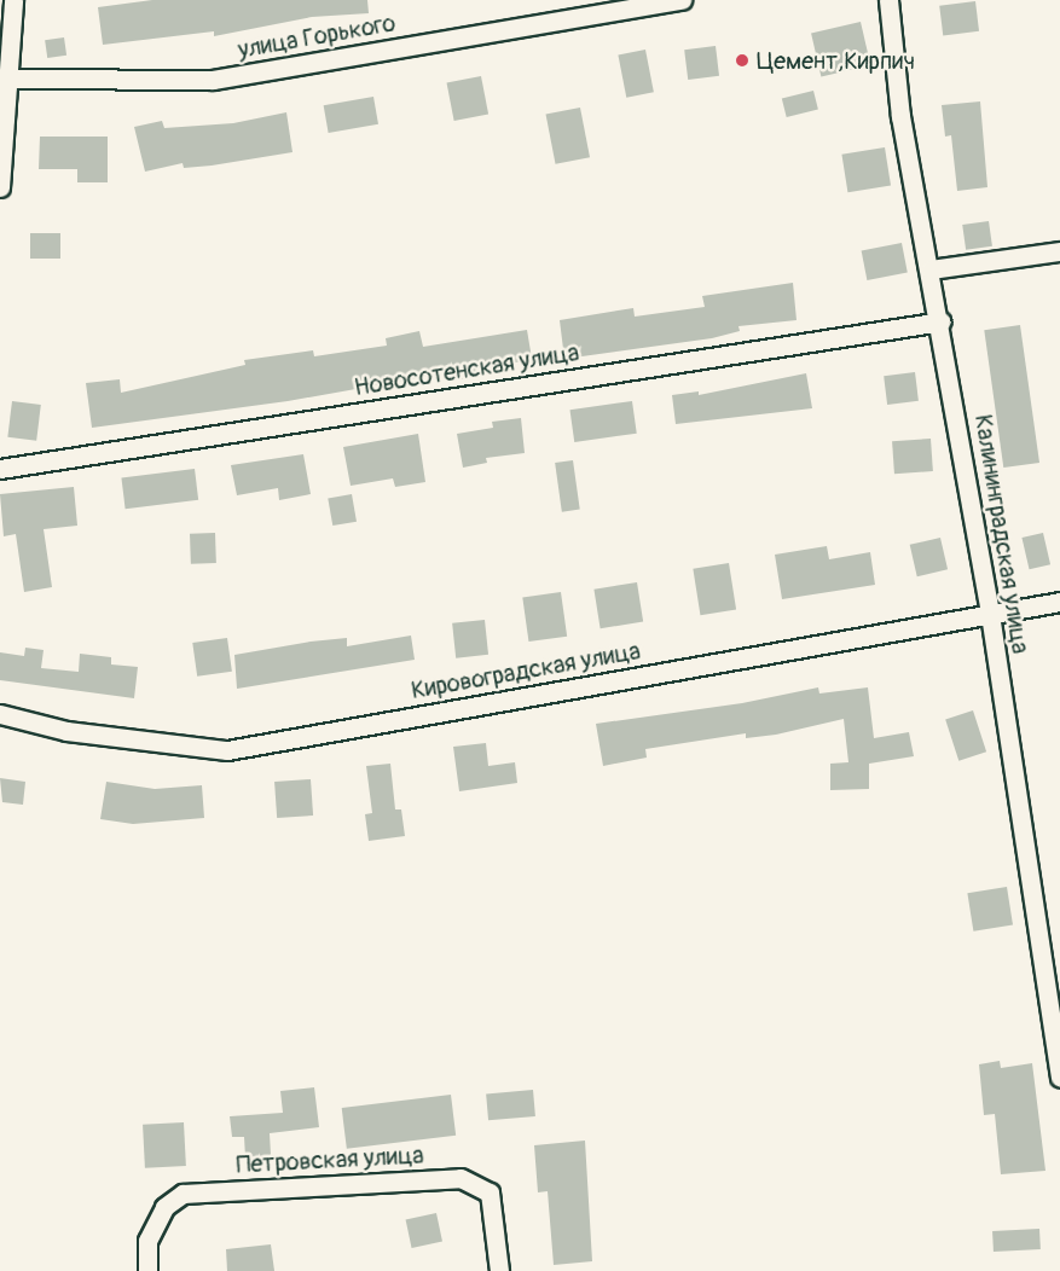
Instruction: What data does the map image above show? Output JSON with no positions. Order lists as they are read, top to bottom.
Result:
{
  "streets": {
    "street": [
      "улица Горького",
      "Новосотенская улица",
      "Калининградская улица",
      "Кировоградская улица",
      "Петровская улица"
    ]
  },
  "crossings": [
    ["Новосотенская улица", "Калининградская улица"],
    ["Калининградская улица", "Кировоградская улица"]
  ],
  "places": ["Цемент,Кирпич"]
}
